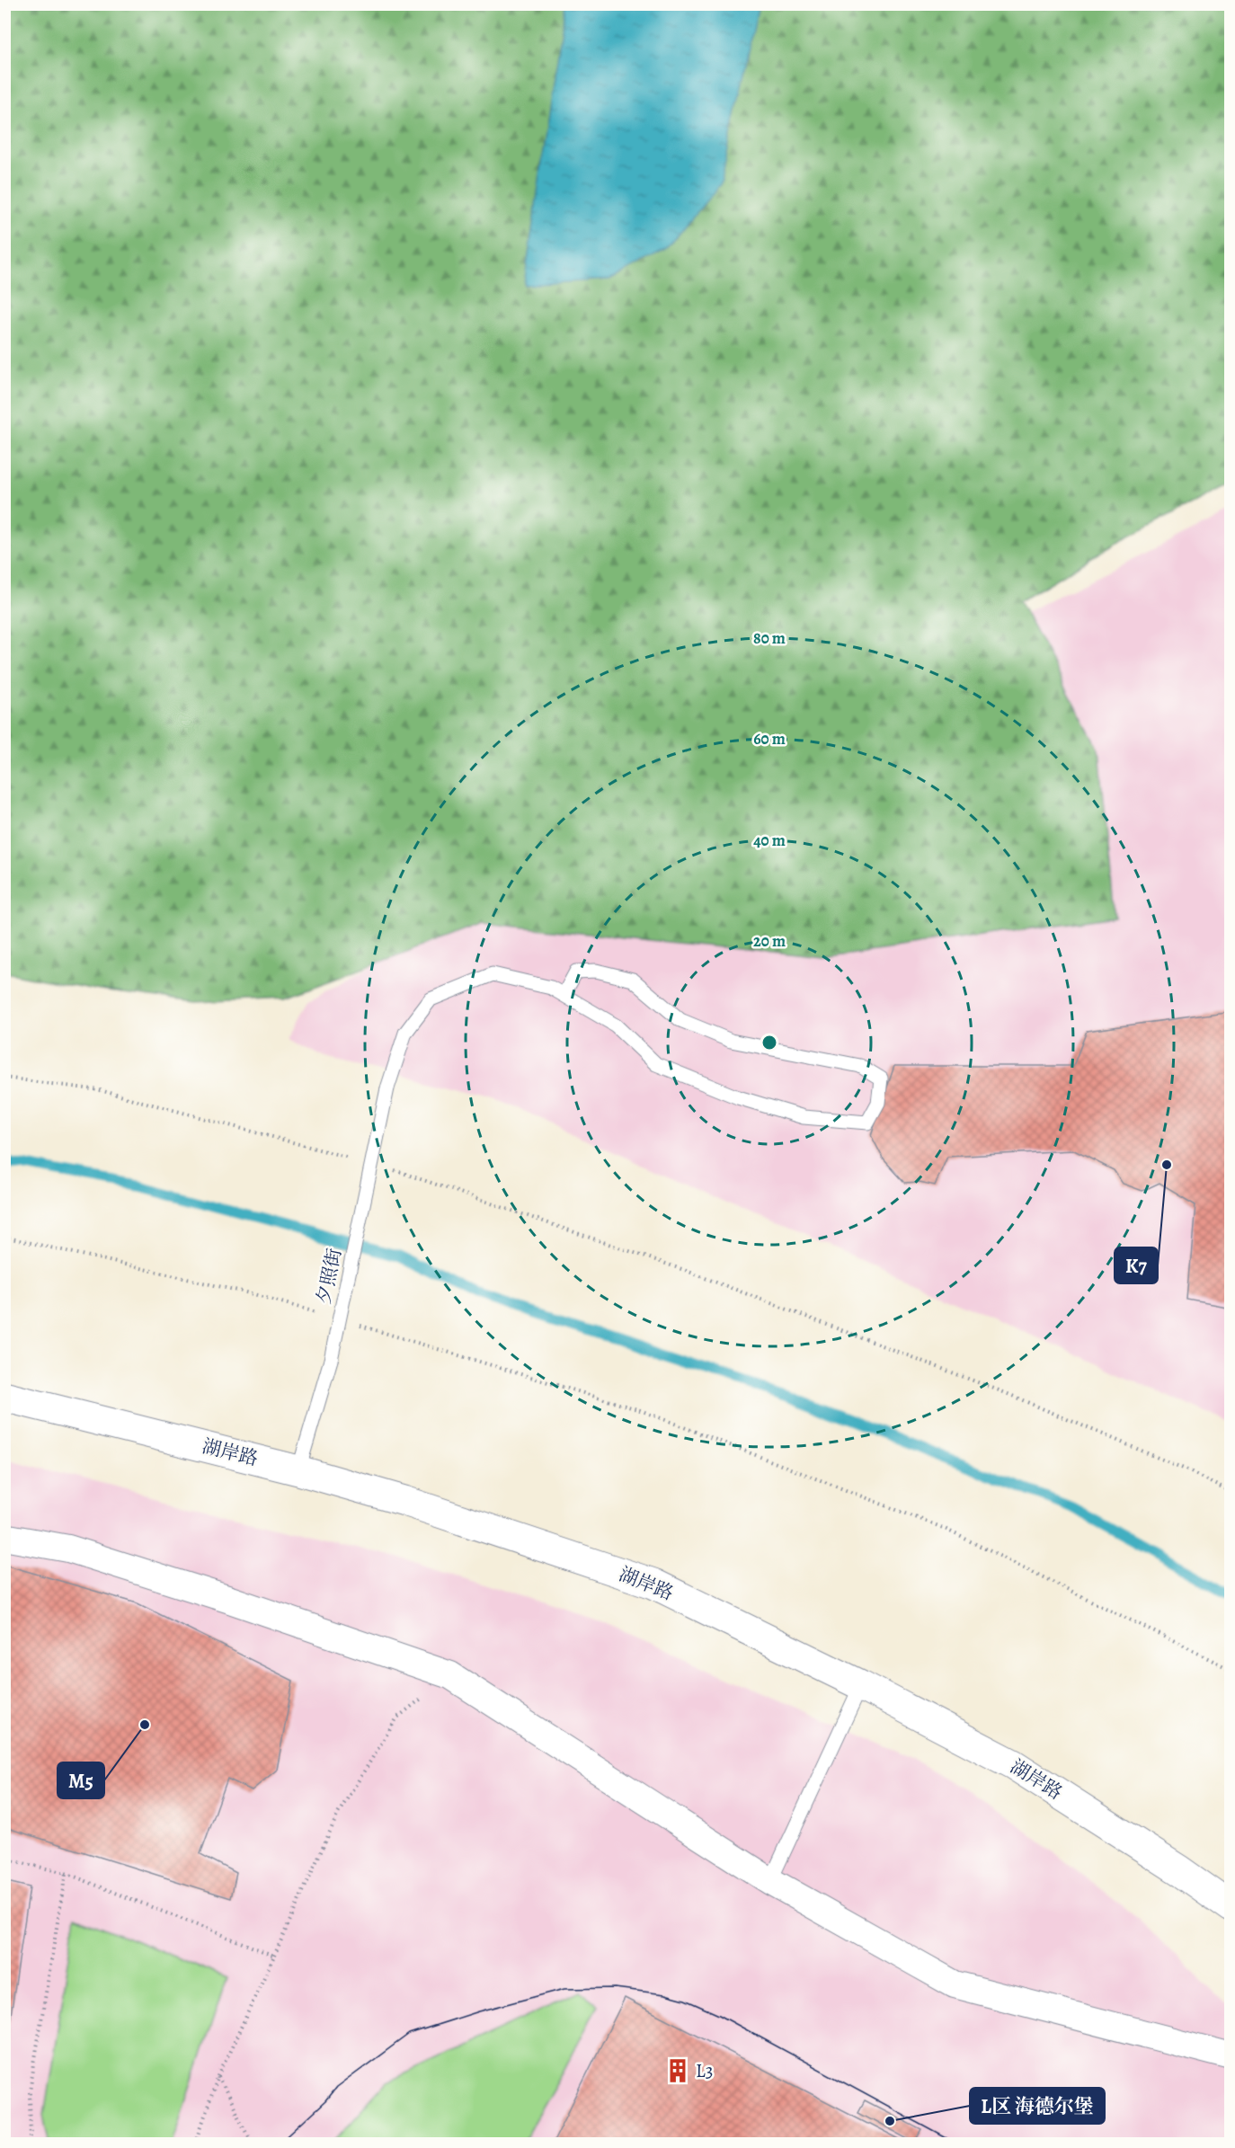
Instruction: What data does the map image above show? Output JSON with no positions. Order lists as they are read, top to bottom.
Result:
{
  "streets": {
    "street": ["湖岸路"],
    "lane": ["夕照街"]
  },
  "crossings": [
    ["夕照街", "湖岸路"]
  ],
  "places": {
    "other": ["K7", "M5", "L区 海德尔堡"],
    "building": ["L3"]
  },
  "rings": [
    "80 m",
    "60 m",
    "40 m",
    "20 m"
  ]
}
